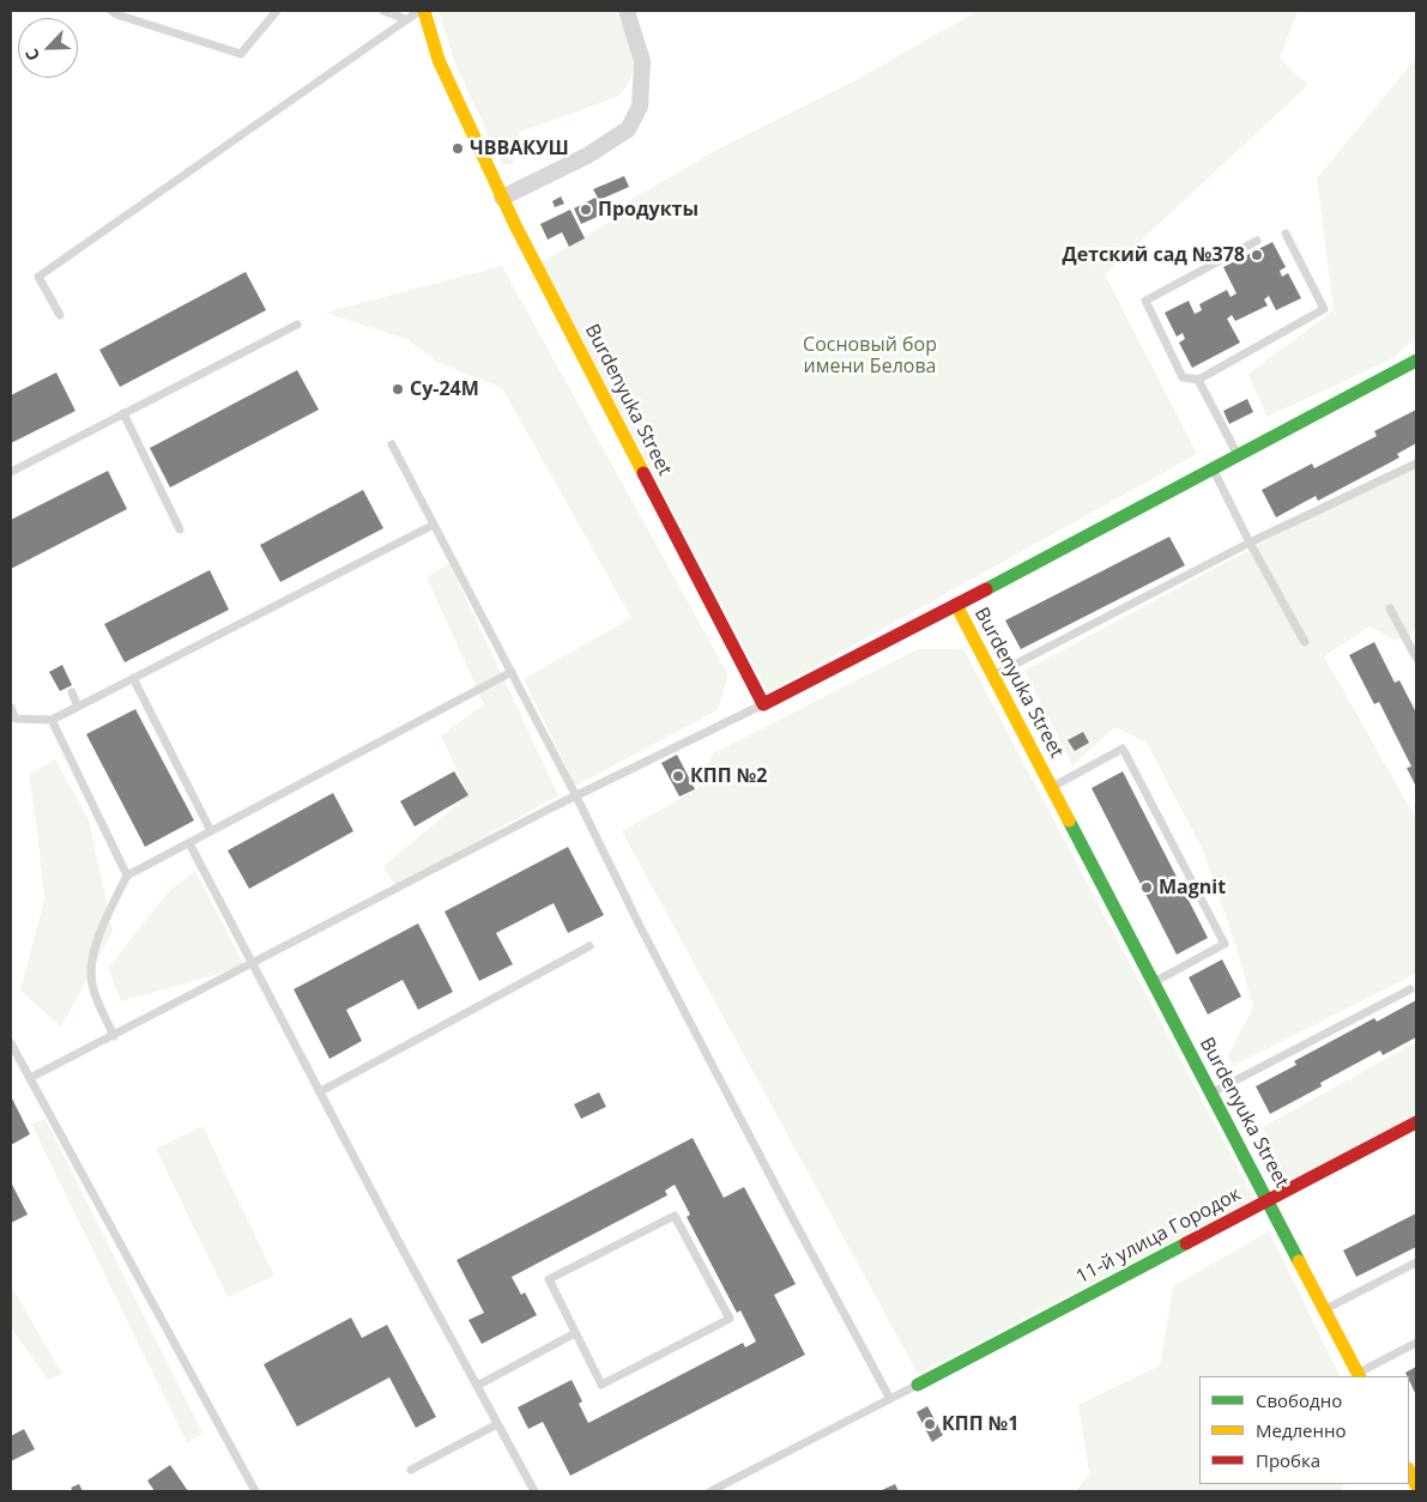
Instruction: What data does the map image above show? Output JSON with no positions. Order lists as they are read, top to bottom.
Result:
{
  "streets": {
    "street": ["Burdenyuka Street", "11-й улица Городок"]
  },
  "crossings": [
    ["Burdenyuka Street", "11-й улица Городок"]
  ],
  "parks": ["Сосновый бор имени Белова"],
  "places": [
    "ЧВВАКУШ",
    "Продукты",
    "Детский сад №378",
    "Су-24М",
    "КПП №2",
    "Magnit",
    "КПП №1"
  ],
  "legend": ["Свободно", "Медленно", "Пробка"],
  "north": "bottom left"
}
